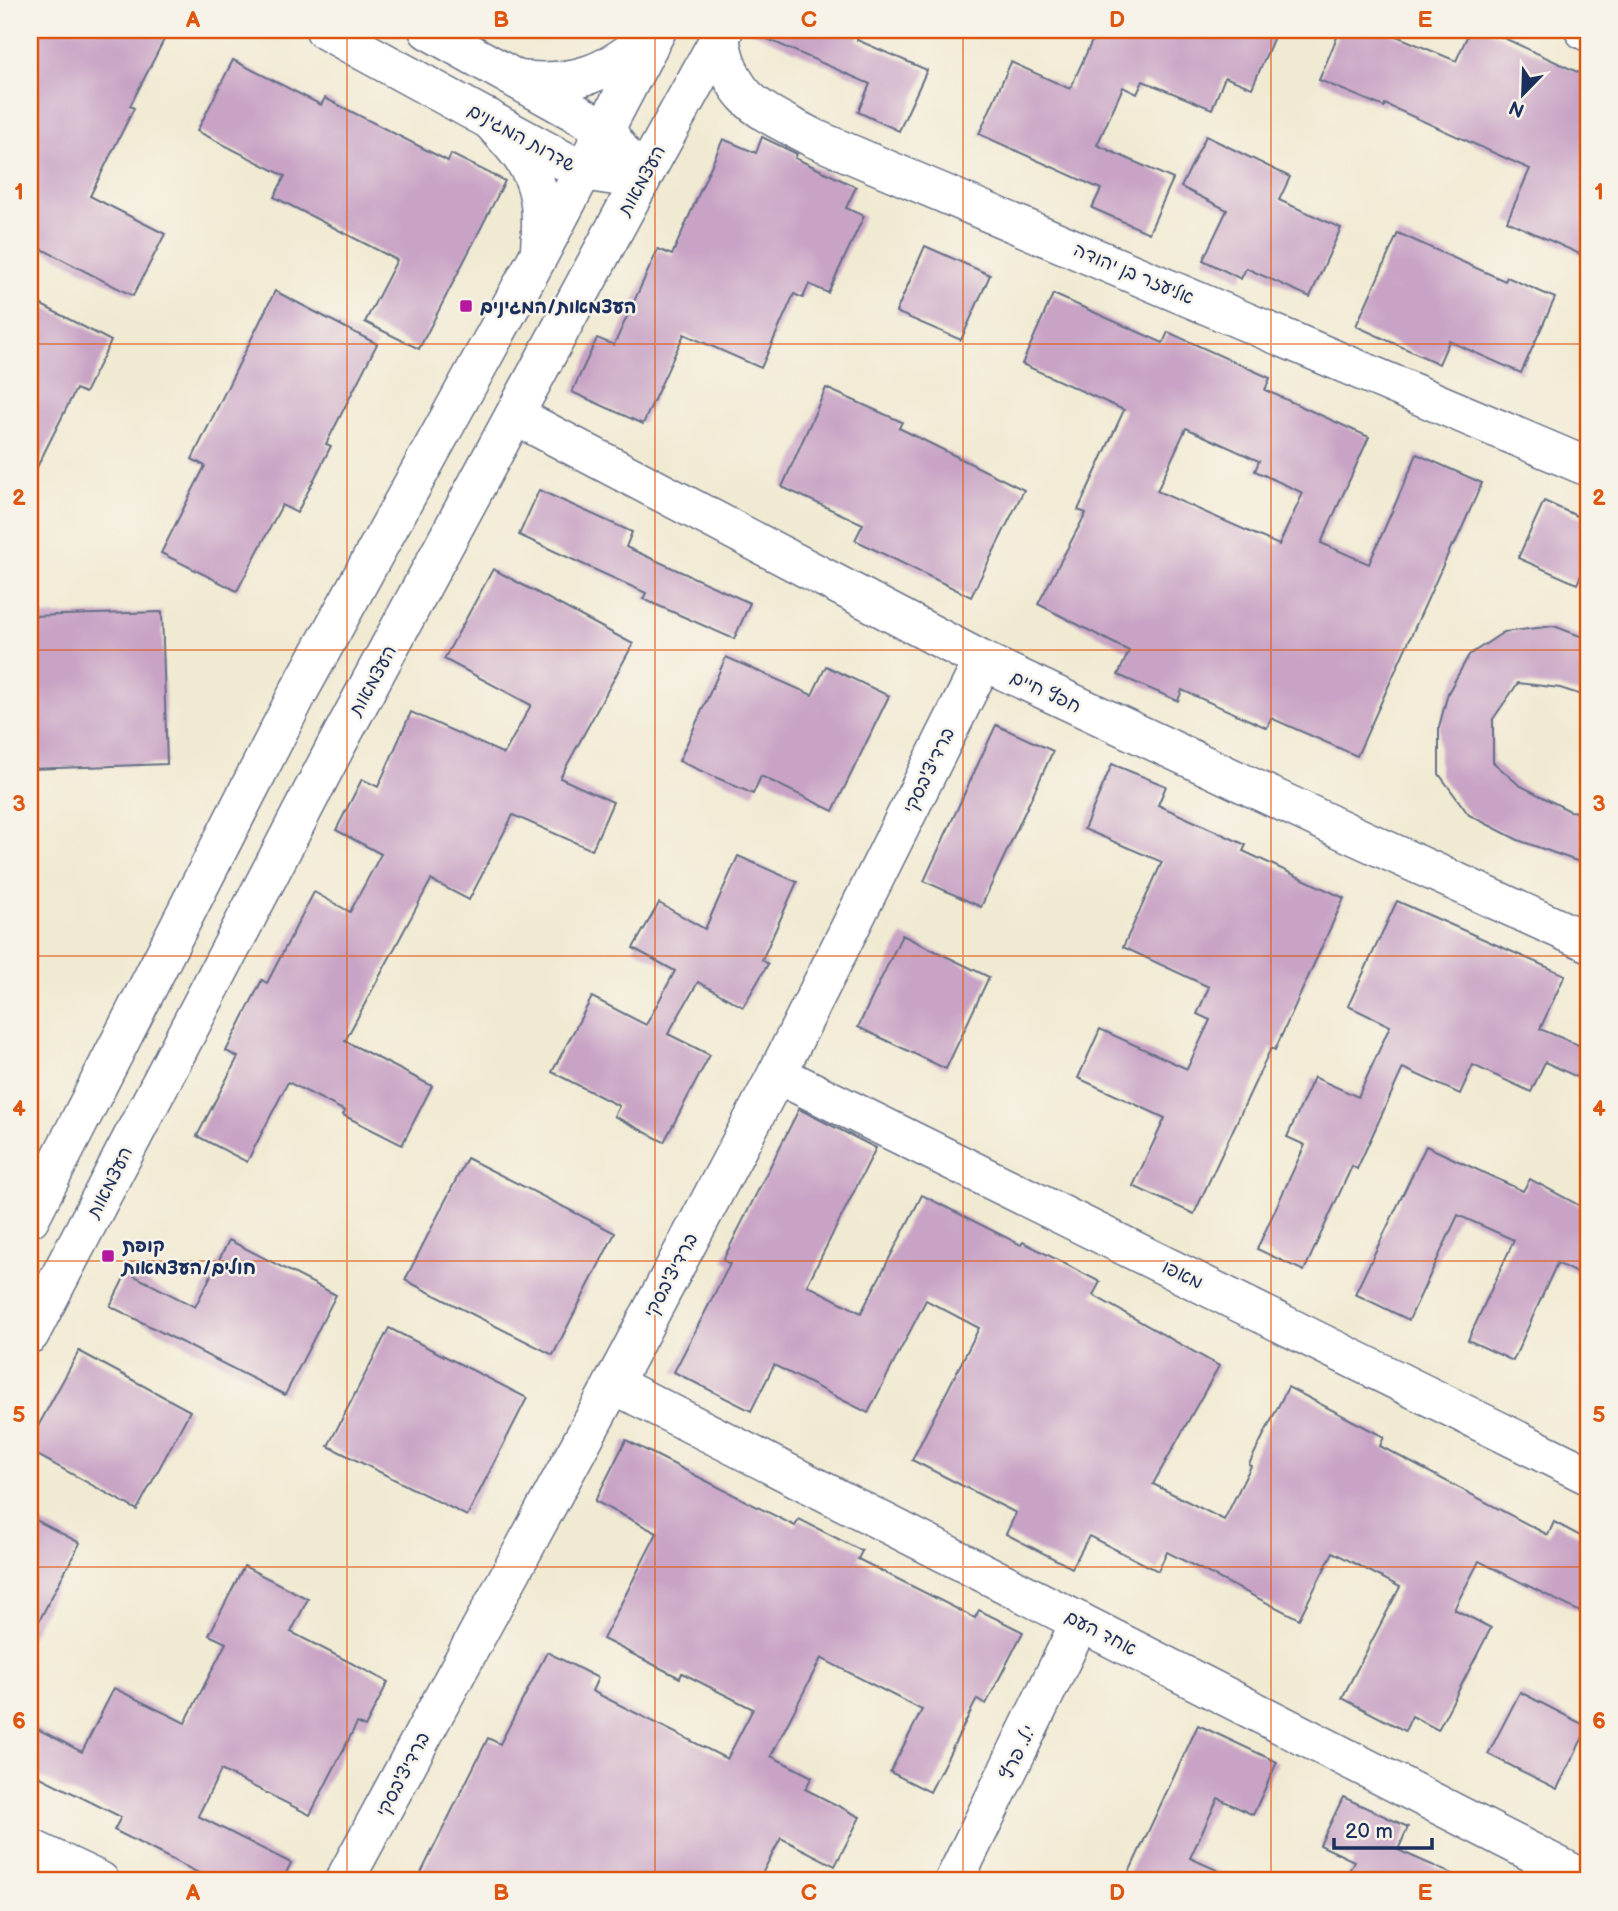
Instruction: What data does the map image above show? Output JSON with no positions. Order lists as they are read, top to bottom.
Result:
{
  "streets": {
    "street": [
      "שדרות המגינים",
      "העצמאות",
      "אליעזר בן יהודה",
      "חפץ חיים",
      "ברדיצ'בסקי",
      "מאפו",
      "אחד העם",
      "י.ל. פרץ"
    ]
  },
  "crossings": [
    ["שדרות המגינים", "העצמאות"],
    ["העצמאות", "אליעזר בן יהודה"],
    ["העצמאות", "חפץ חיים"],
    ["חפץ חיים", "ברדיצ'בסקי"],
    ["ברדיצ'בסקי", "מאפו"],
    ["ברדיצ'בסקי", "אחד העם"],
    ["אחד העם", "י.ל. פרץ"]
  ],
  "places": {
    "transit": ["העצמאות/המגינים", "קופת חולים/העצמאות"]
  },
  "scale_bar": "20 m",
  "north": "bottom left",
  "grid": {
    "columns": [
      "A",
      "B",
      "C",
      "D",
      "E"
    ],
    "rows": [
      "1",
      "2",
      "3",
      "4",
      "5",
      "6"
    ]
  }
}
